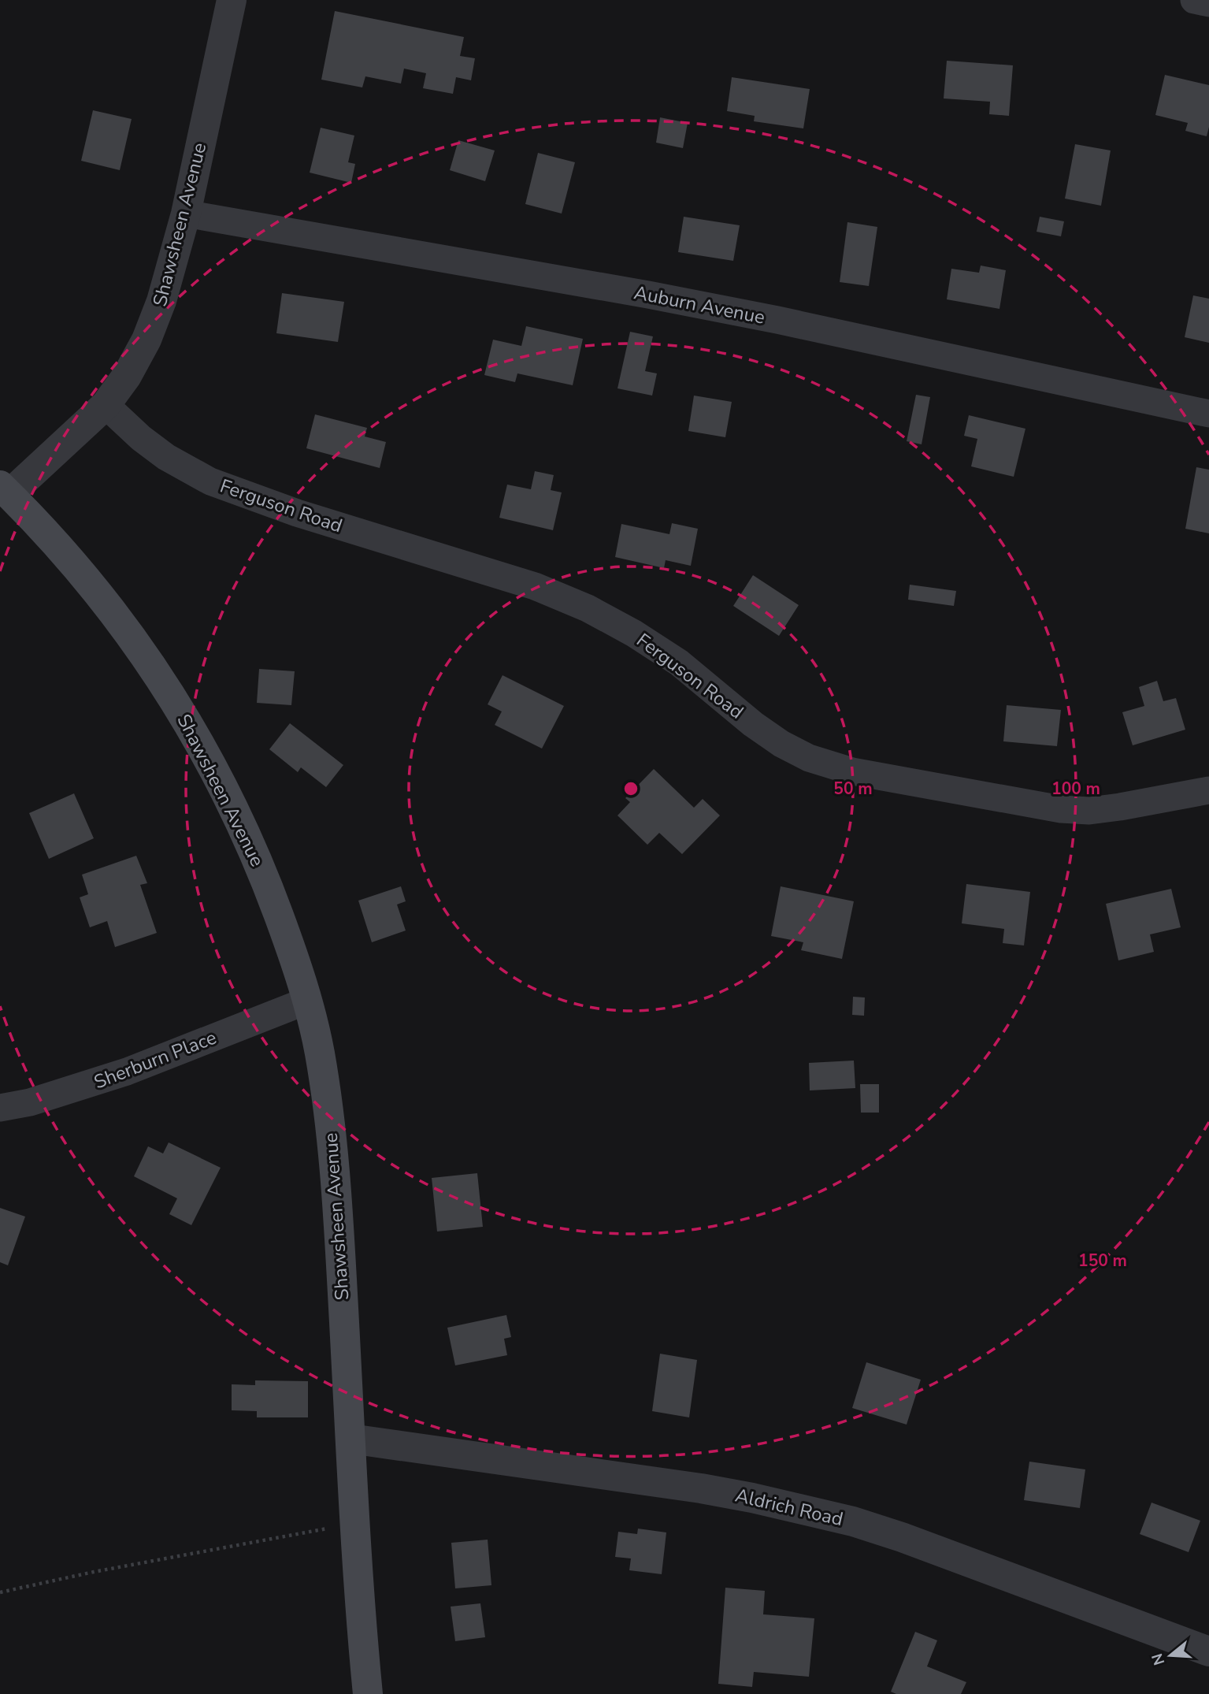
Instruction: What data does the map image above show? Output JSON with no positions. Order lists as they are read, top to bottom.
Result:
{
  "streets": {
    "main road": ["Shawsheen Avenue"],
    "street": [
      "Auburn Avenue",
      "Ferguson Road",
      "Sherburn Place",
      "Aldrich Road"
    ]
  },
  "crossings": [
    ["Shawsheen Avenue", "Auburn Avenue"],
    ["Shawsheen Avenue", "Ferguson Road"],
    ["Shawsheen Avenue", "Sherburn Place"],
    ["Shawsheen Avenue", "Aldrich Road"]
  ],
  "north": "left",
  "rings": ["50 m", "100 m", "150 m"]
}
